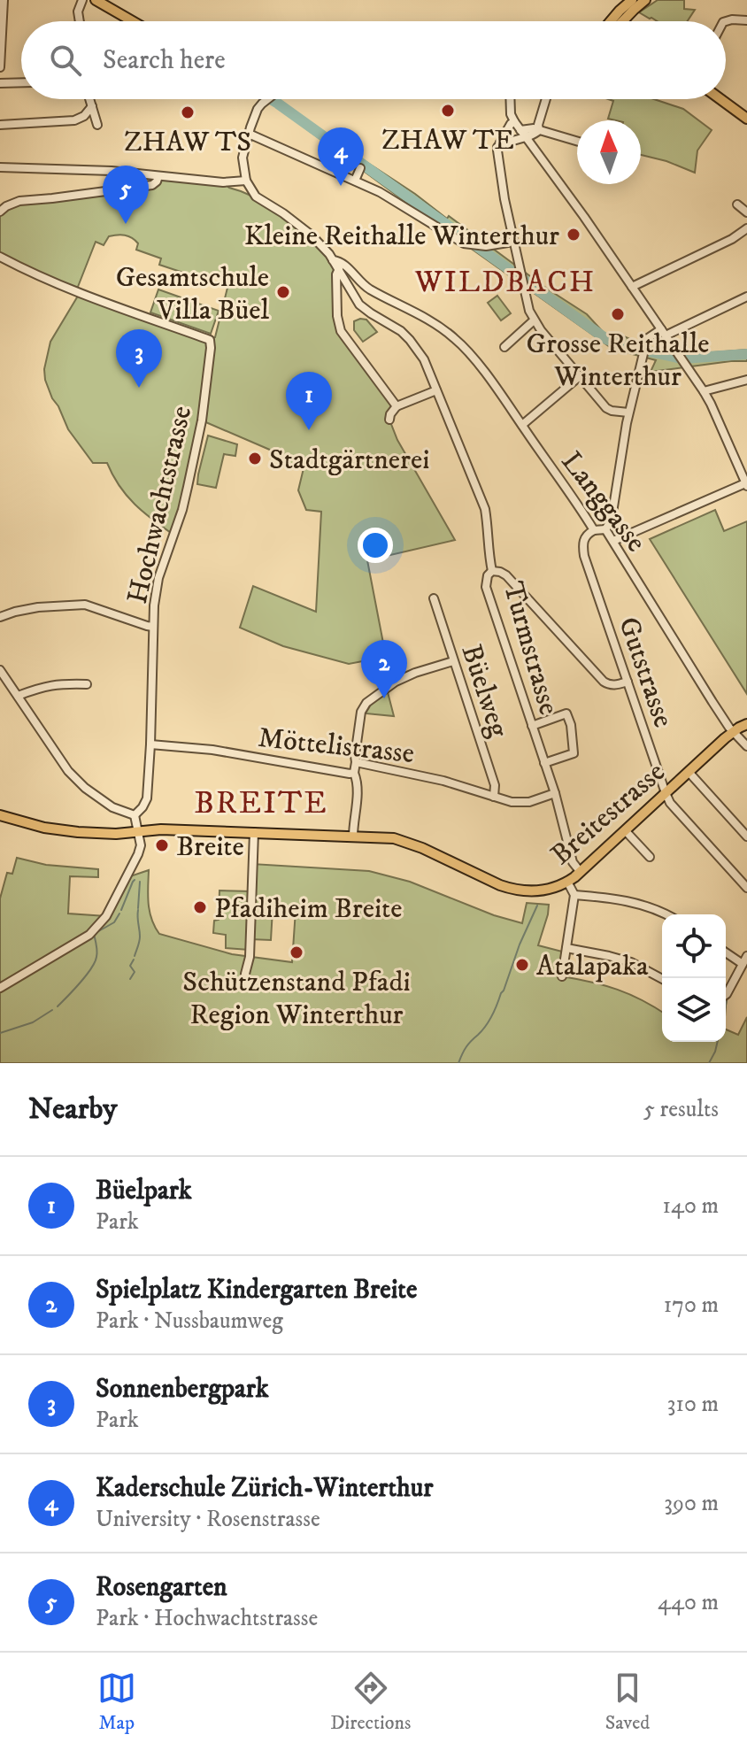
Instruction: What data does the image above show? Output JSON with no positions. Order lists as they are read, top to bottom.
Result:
{
  "streets": {
    "main road": ["Breitestrasse"],
    "street": [
      "Langgasse",
      "Hochwachtstrasse",
      "Turmstrasse",
      "Gutstrasse",
      "Büelweg",
      "Möttelistrasse"
    ]
  },
  "crossings": [
    ["Langgasse", "Gutstrasse"],
    ["Langgasse", "Breitestrasse"],
    ["Hochwachtstrasse", "Möttelistrasse"],
    ["Turmstrasse", "Gutstrasse"],
    ["Turmstrasse", "Möttelistrasse"],
    ["Turmstrasse", "Breitestrasse"],
    ["Gutstrasse", "Breitestrasse"],
    ["Büelweg", "Möttelistrasse"]
  ],
  "districts": ["WILDBACH", "BREITE"],
  "places": [
    "ZHAW TE",
    "ZHAW TS",
    "Kleine Reithalle Winterthur",
    "Gesamtschule Villa Büel",
    "Grosse Reithalle Winterthur",
    "Stadtgärtnerei",
    "Breite",
    "Pfadiheim Breite",
    "Schützenstand Pfadi Region Winterthur",
    "Atalapaka"
  ],
  "north": "top",
  "page": {
    "search": "Search here",
    "pins": [
      "4",
      "5",
      "3",
      "1",
      "2"
    ],
    "heading": ["Nearby", "5 results"],
    "list": [
      {
        "mark": "1",
        "name": "Büelpark",
        "note": "Park",
        "value": "140 m"
      },
      {
        "mark": "2",
        "name": "Spielplatz Kindergarten Breite",
        "note": "Park · Nussbaumweg",
        "value": "170 m"
      },
      {
        "mark": "3",
        "name": "Sonnenbergpark",
        "note": "Park",
        "value": "310 m"
      },
      {
        "mark": "4",
        "name": "Kaderschule Zürich-Winterthur",
        "note": "University · Rosenstrasse",
        "value": "390 m"
      },
      {
        "mark": "5",
        "name": "Rosengarten",
        "note": "Park · Hochwachtstrasse",
        "value": "440 m"
      }
    ],
    "nav": ["Map", "Directions", "Saved"]
  }
}
